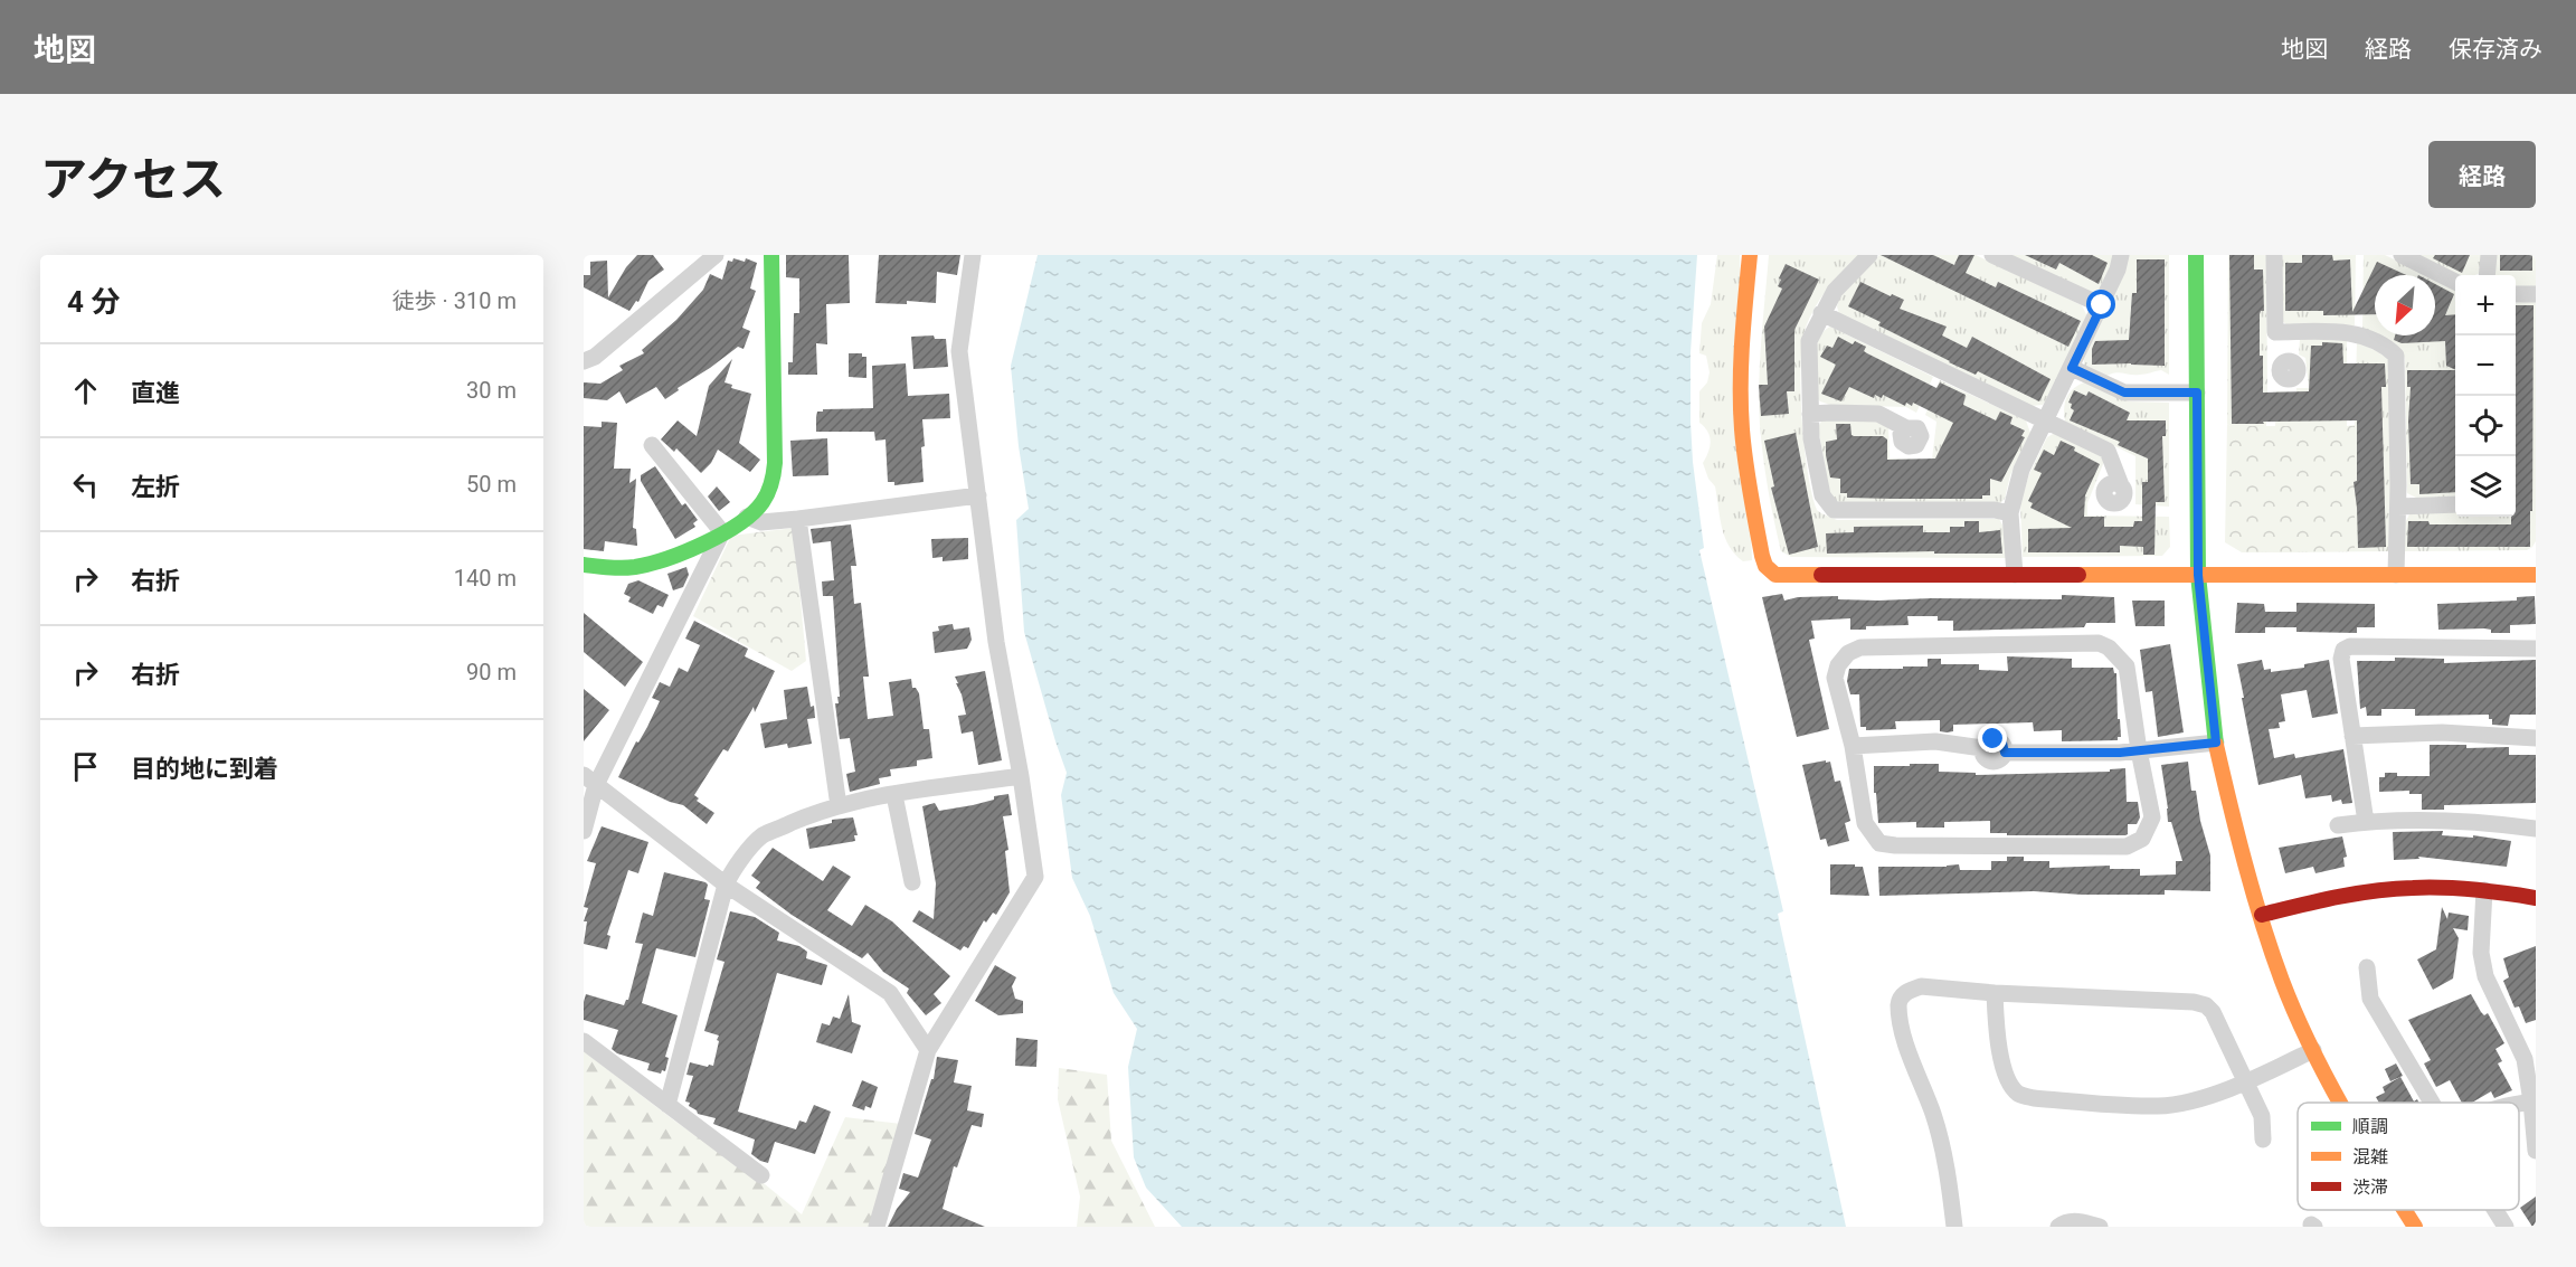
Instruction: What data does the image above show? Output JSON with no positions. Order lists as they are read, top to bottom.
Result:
{
  "legend": ["順調", "混雑", "渋滞"],
  "north": "bottom left",
  "page": {
    "header": "地図",
    "nav": ["地図", "経路", "保存済み"],
    "title": "アクセス",
    "buttons": "経路",
    "heading": ["4 分", "徒歩 · 310 m"],
    "map_buttons": ["+", "−"],
    "list": [
      ["直進", "30 m"],
      ["左折", "50 m"],
      ["右折", "140 m"],
      ["右折", "90 m"],
      "目的地に到着"
    ]
  }
}
